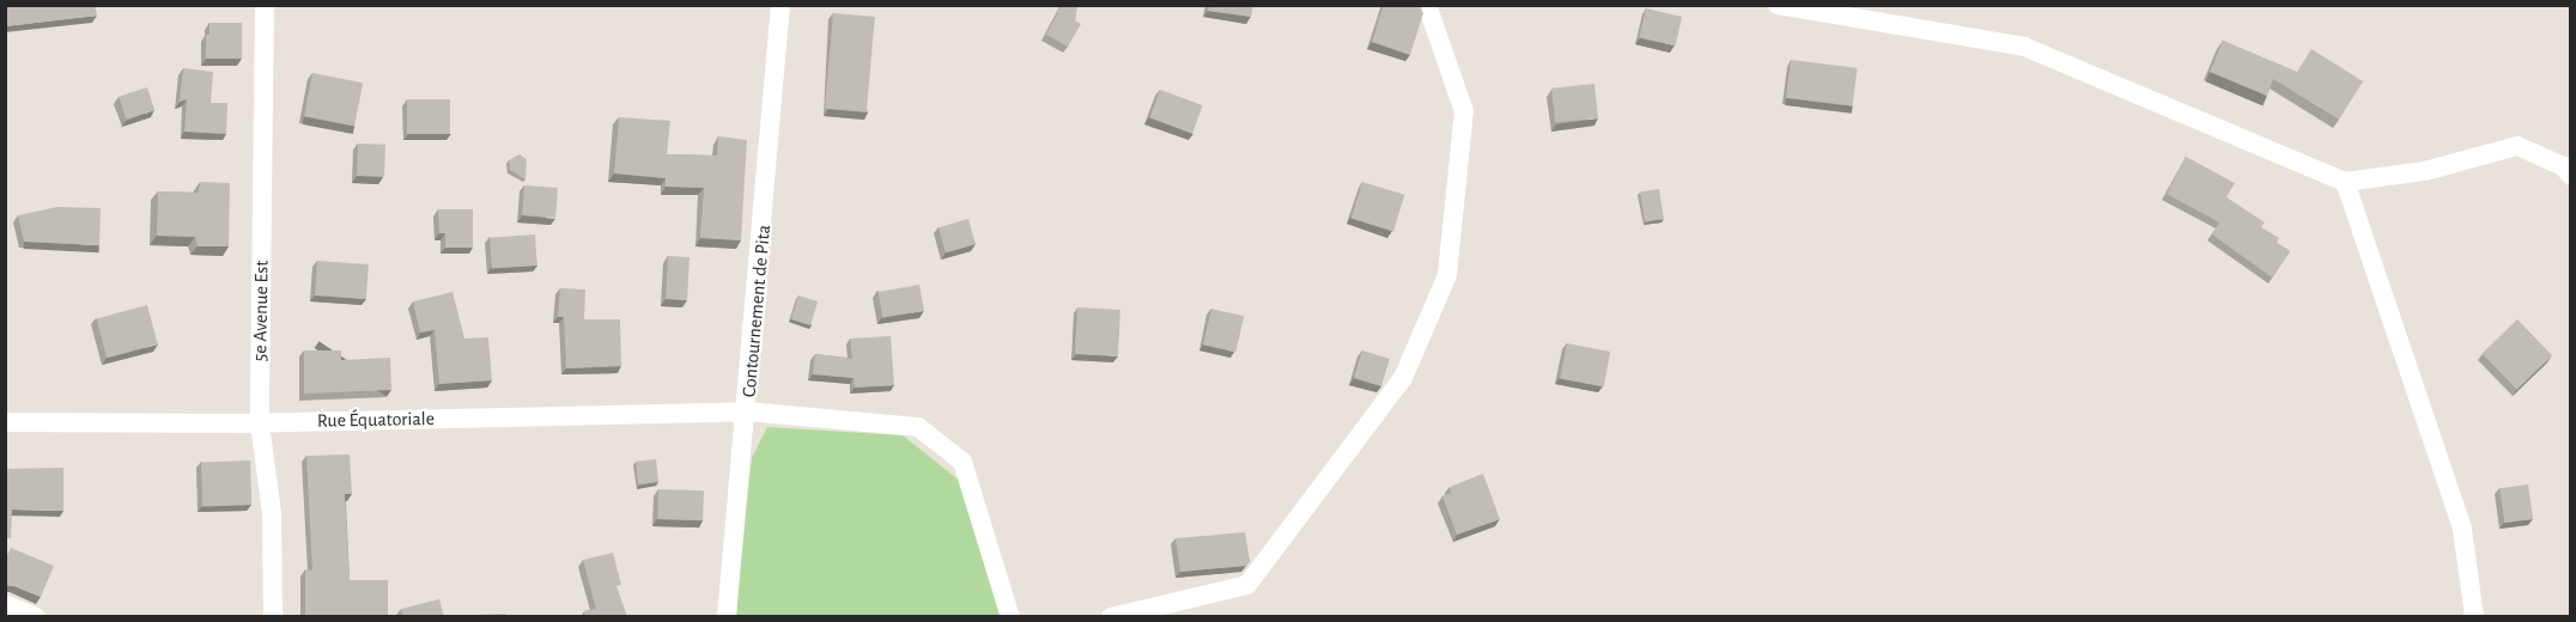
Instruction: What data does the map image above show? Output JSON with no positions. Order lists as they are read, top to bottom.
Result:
{
  "streets": {
    "street": ["5e Avenue Est", "Contournement de Pita", "Rue Équatoriale"]
  },
  "crossings": [
    ["5e Avenue Est", "Rue Équatoriale"],
    ["Contournement de Pita", "Rue Équatoriale"]
  ]
}
